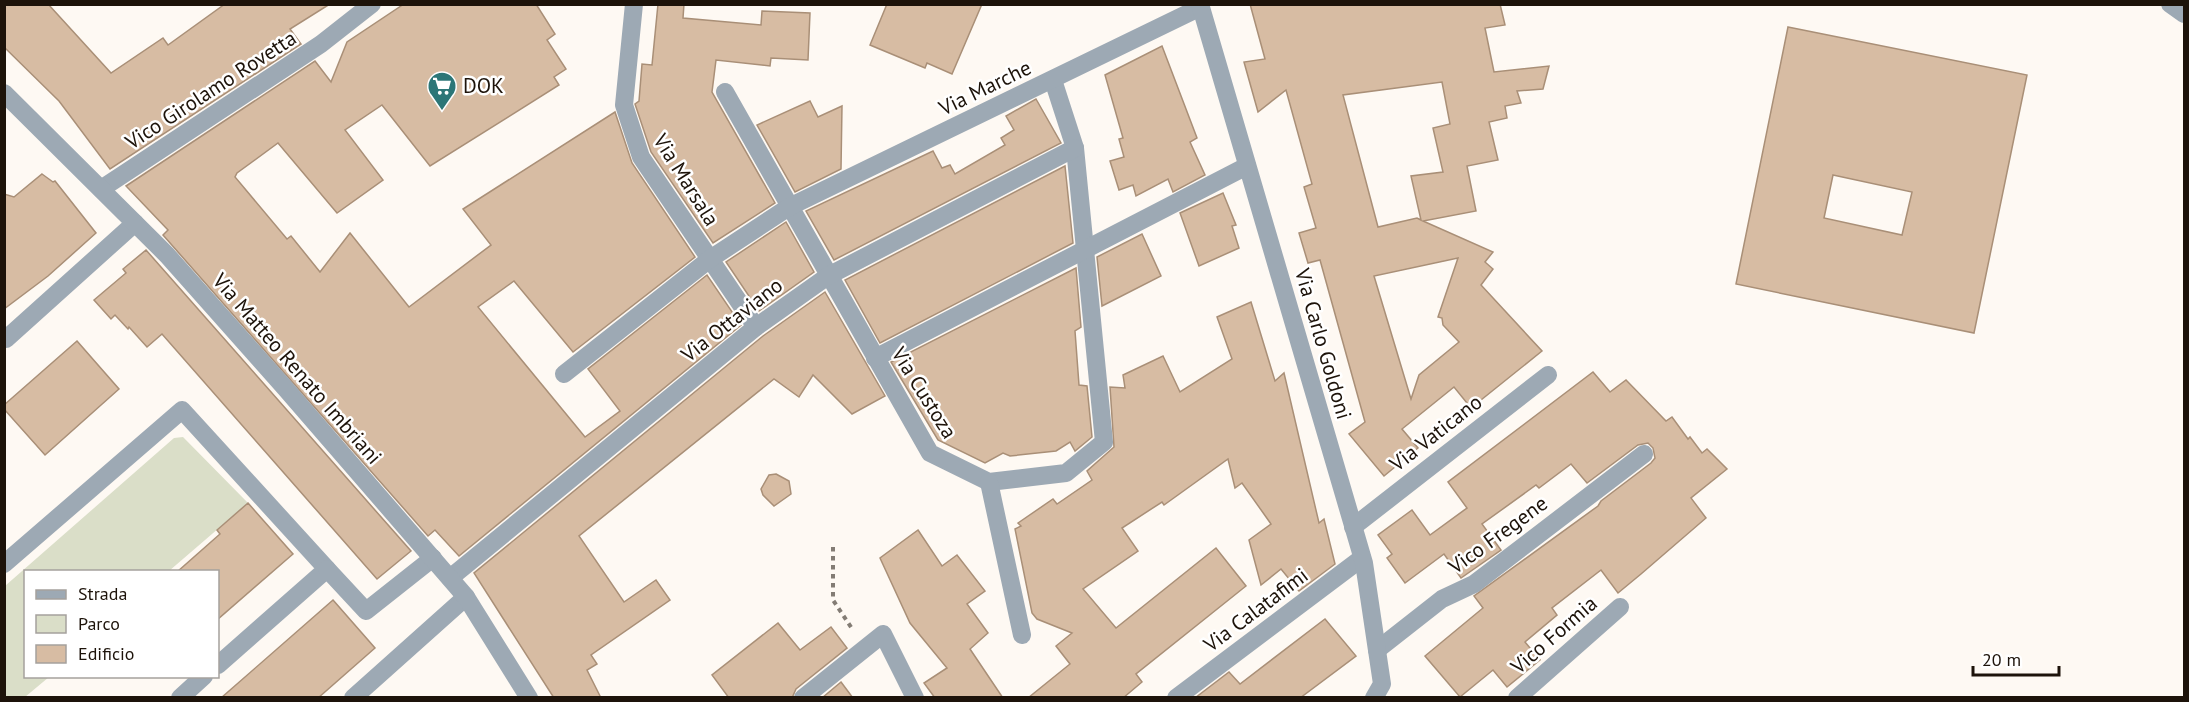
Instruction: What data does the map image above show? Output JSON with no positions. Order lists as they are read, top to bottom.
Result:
{
  "streets": {
    "street": [
      "Via Marche",
      "Vico Girolamo Rovetta",
      "Via Marsala",
      "Via Ottaviano",
      "Via Carlo Goldoni",
      "Via Matteo Renato Imbriani",
      "Via Custoza",
      "Via Vaticano",
      "Vico Fregene",
      "Via Calatafimi",
      "Vico Formia"
    ]
  },
  "crossings": [
    ["Via Marche", "Via Marsala"],
    ["Via Marche", "Via Carlo Goldoni"],
    ["Via Marche", "Via Custoza"],
    ["Vico Girolamo Rovetta", "Via Matteo Renato Imbriani"],
    ["Via Marsala", "Via Ottaviano"],
    ["Via Ottaviano", "Via Matteo Renato Imbriani"],
    ["Via Ottaviano", "Via Custoza"],
    ["Via Carlo Goldoni", "Via Vaticano"],
    ["Via Carlo Goldoni", "Vico Fregene"],
    ["Via Carlo Goldoni", "Via Calatafimi"]
  ],
  "places": {
    "supermarket": ["DOK"]
  },
  "legend": ["Strada", "Parco", "Edificio"],
  "scale_bar": "20 m"
}
